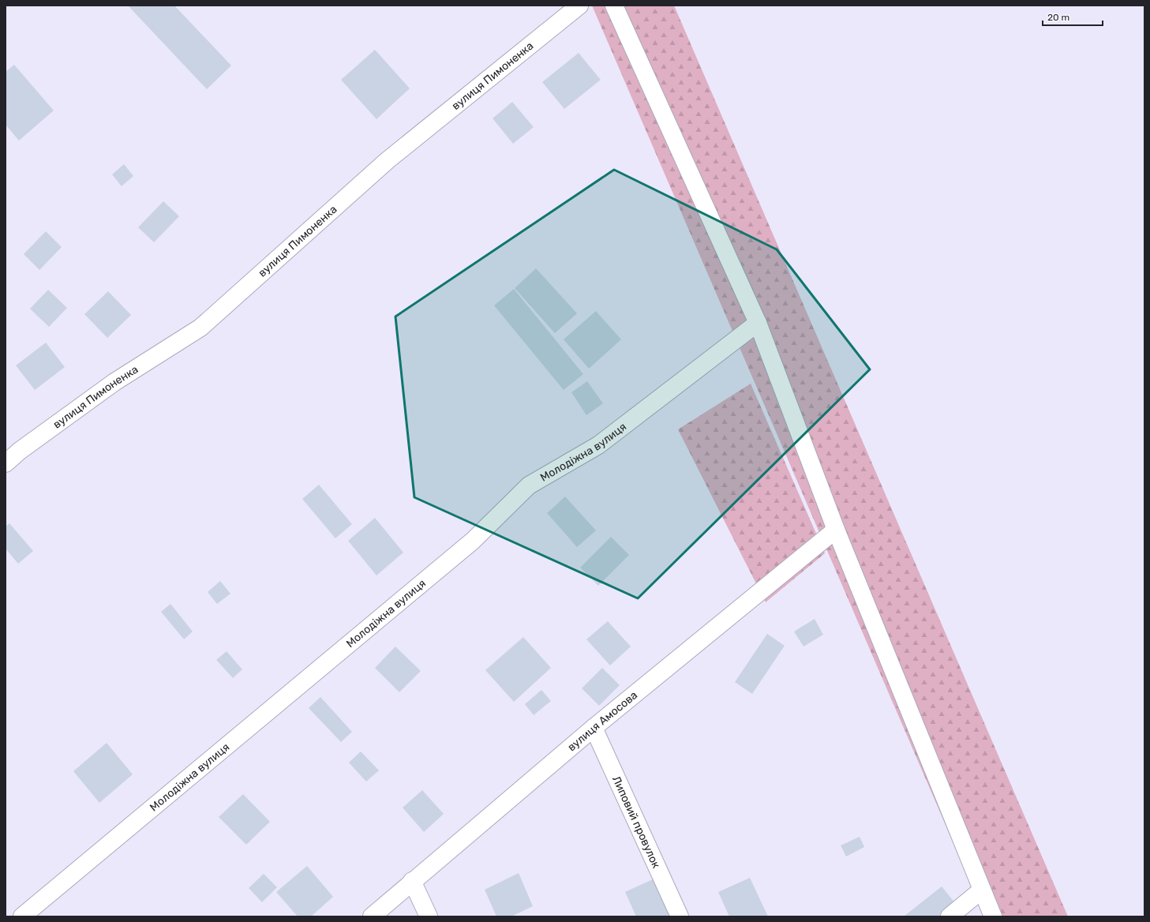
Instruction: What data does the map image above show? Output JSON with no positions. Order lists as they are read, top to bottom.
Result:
{
  "streets": {
    "street": [
      "вулиця Пимоненка",
      "Молодіжна вулиця",
      "вулиця Амосова",
      "Липовий провулок"
    ]
  },
  "crossings": [
    ["вулиця Амосова", "Липовий провулок"]
  ],
  "scale_bar": "20 m"
}
